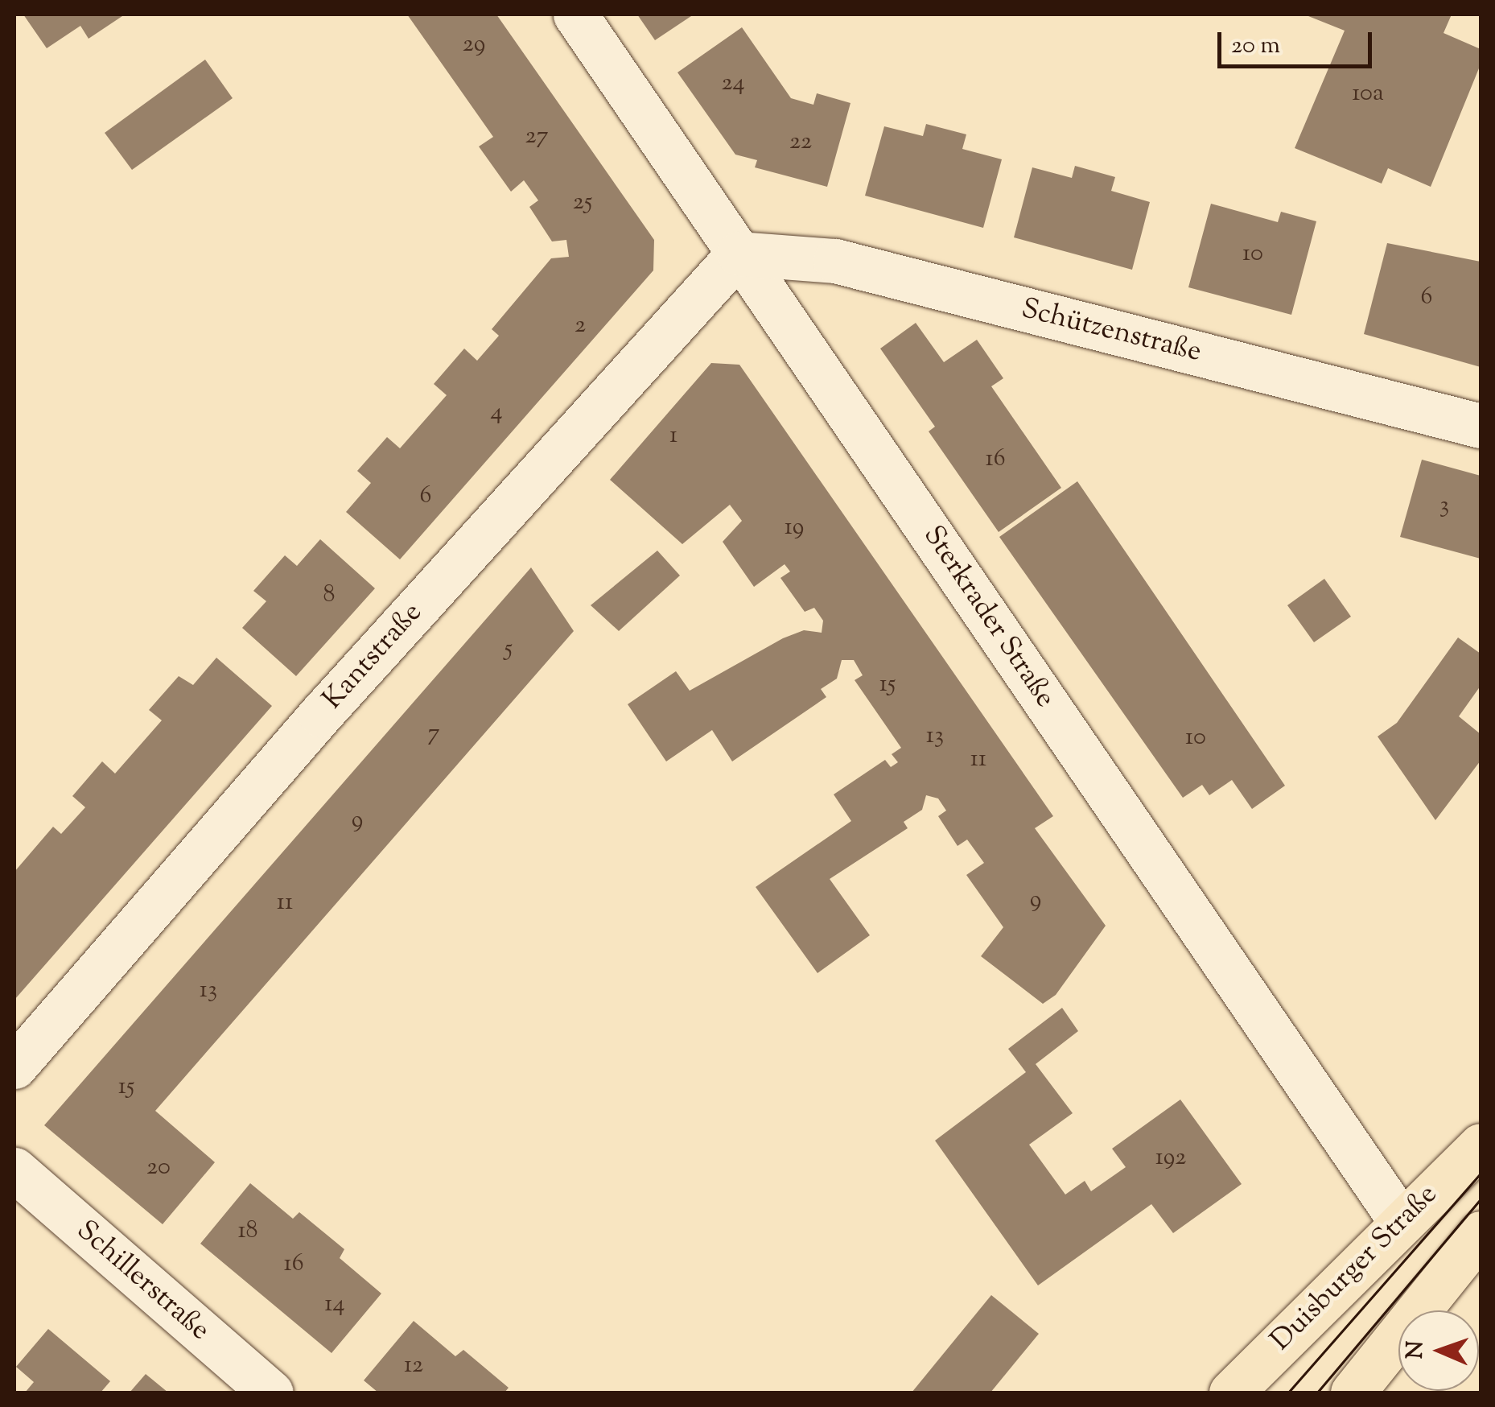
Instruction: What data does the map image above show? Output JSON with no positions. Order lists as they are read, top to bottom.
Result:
{
  "streets": {
    "main road": ["Duisburger Straße"],
    "street": [
      "Schützenstraße",
      "Sterkrader Straße",
      "Kantstraße",
      "Schillerstraße"
    ]
  },
  "crossings": [
    ["Schützenstraße", "Sterkrader Straße"],
    ["Schützenstraße", "Kantstraße"],
    ["Sterkrader Straße", "Kantstraße"],
    ["Sterkrader Straße", "Duisburger Straße"]
  ],
  "house_numbers": [
    "29",
    "24",
    "10a",
    "27",
    "22",
    "25",
    "10",
    "6",
    "2",
    "4",
    "1",
    "16",
    "6",
    "3",
    "19",
    "8",
    "5",
    "15",
    "7",
    "13",
    "10",
    "11",
    "9",
    "9",
    "11",
    "13",
    "15",
    "192",
    "20",
    "18",
    "16",
    "14",
    "12"
  ],
  "scale_bar": "20 m",
  "north": "left"
}
